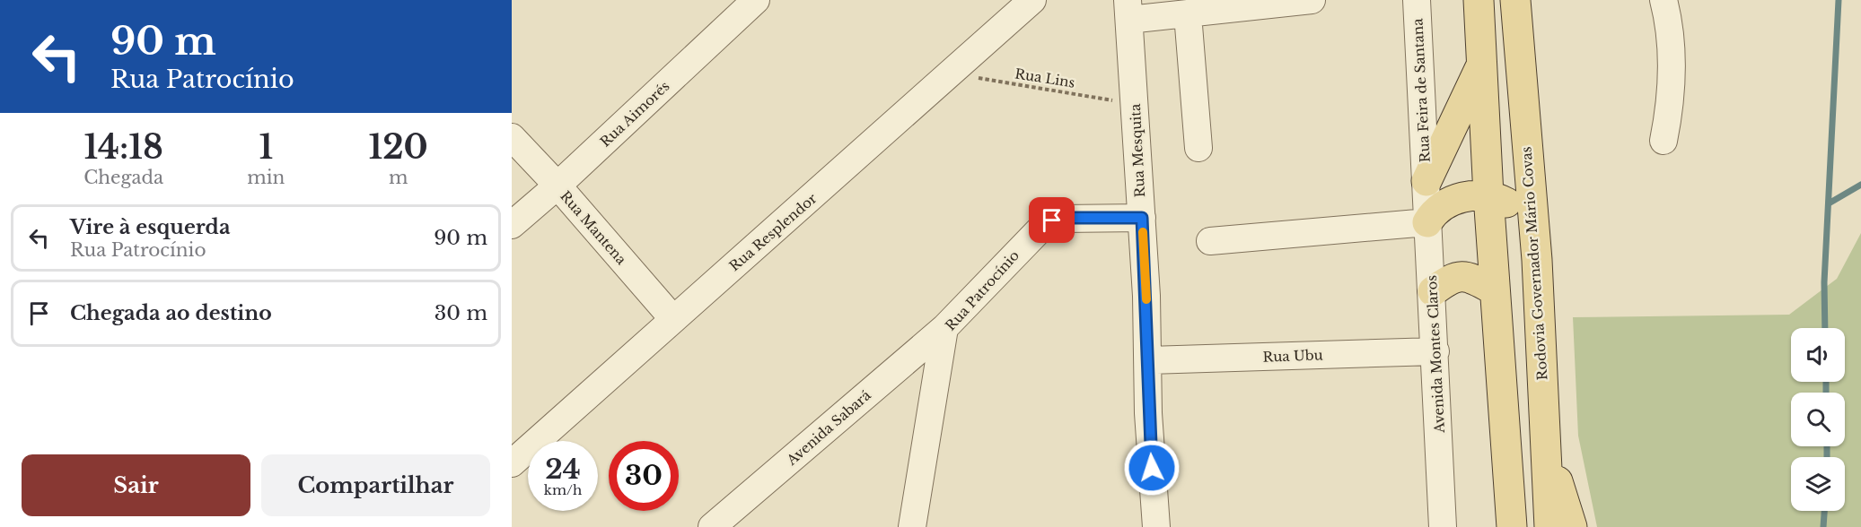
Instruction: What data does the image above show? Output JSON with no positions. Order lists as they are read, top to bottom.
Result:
{
  "streets": {
    "main road": ["Rodovia Governador Mário Covas"],
    "street": [
      "Rua Feira de Santana",
      "Rua Aimorés",
      "Rua Mesquita",
      "Rua Mantena",
      "Rua Resplendor",
      "Rua Patrocínio",
      "Avenida Montes Claros",
      "Rua Ubu",
      "Avenida Sabará"
    ],
    "path": ["Rua Lins"]
  },
  "crossings": [
    ["Rua Lins", "Rua Mesquita"],
    ["Rua Lins", "Rua Resplendor"],
    ["Rua Feira de Santana", "Avenida Montes Claros"],
    ["Rua Aimorés", "Rua Mantena"],
    ["Rua Mesquita", "Rua Patrocínio"],
    ["Rua Mesquita", "Rua Ubu"],
    ["Rua Mantena", "Rua Resplendor"],
    ["Rua Patrocínio", "Avenida Sabará"],
    ["Avenida Montes Claros", "Rua Ubu"]
  ],
  "page": {
    "turn": ["90 m", "Rua Patrocínio"],
    "eta": [
      "14:18",
      "Chegada",
      "1",
      "min",
      "120",
      "m"
    ],
    "list": [
      {
        "name": "Vire à esquerda",
        "note": "Rua Patrocínio",
        "value": "90 m"
      },
      {
        "name": "Chegada ao destino",
        "value": "30 m"
      }
    ],
    "speed": "24 km/h",
    "limit": "30",
    "buttons": ["Sair", "Compartilhar"]
  }
}
